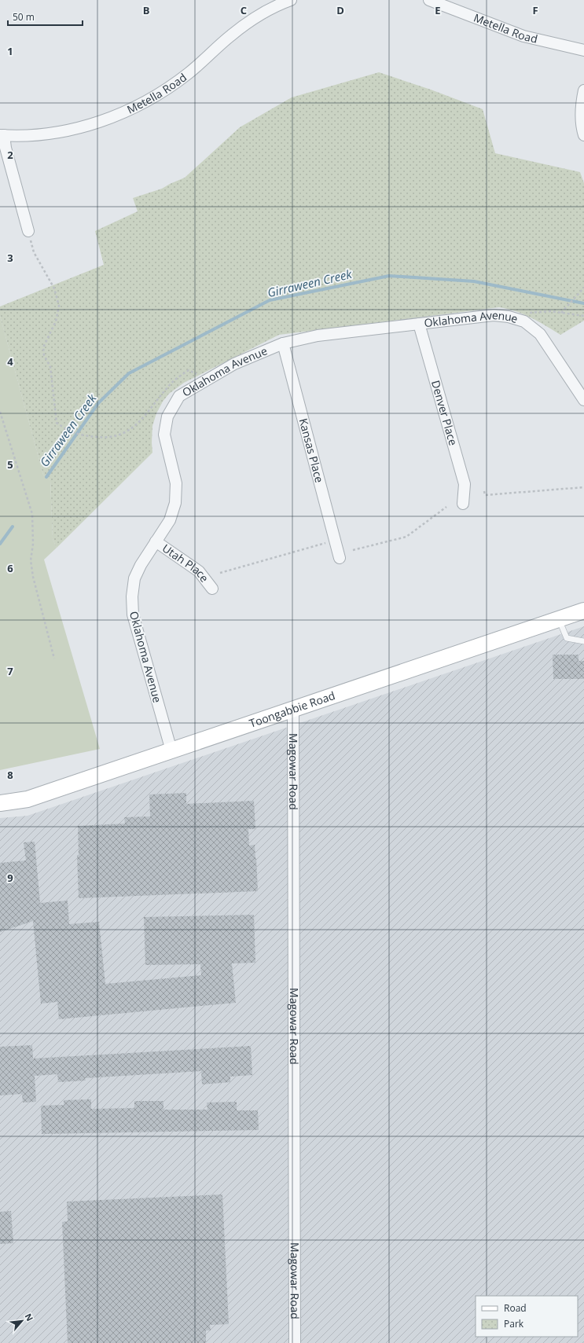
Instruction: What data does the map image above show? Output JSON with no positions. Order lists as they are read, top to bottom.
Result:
{
  "streets": {
    "main road": ["Toongabbie Road"],
    "street": [
      "Metella Road",
      "Oklahoma Avenue",
      "Denver Place",
      "Kansas Place",
      "Utah Place",
      "Magowar Road"
    ]
  },
  "crossings": [
    ["Oklahoma Avenue", "Denver Place"],
    ["Oklahoma Avenue", "Kansas Place"],
    ["Oklahoma Avenue", "Utah Place"],
    ["Oklahoma Avenue", "Toongabbie Road"],
    ["Toongabbie Road", "Magowar Road"]
  ],
  "water": ["Girraween Creek"],
  "legend": ["Road", "Park"],
  "scale_bar": "50 m",
  "north": "top right",
  "grid": {
    "columns": [
      "B",
      "C",
      "D",
      "E",
      "F"
    ],
    "rows": [
      "1",
      "2",
      "3",
      "4",
      "5",
      "6",
      "7",
      "8",
      "9"
    ]
  }
}
